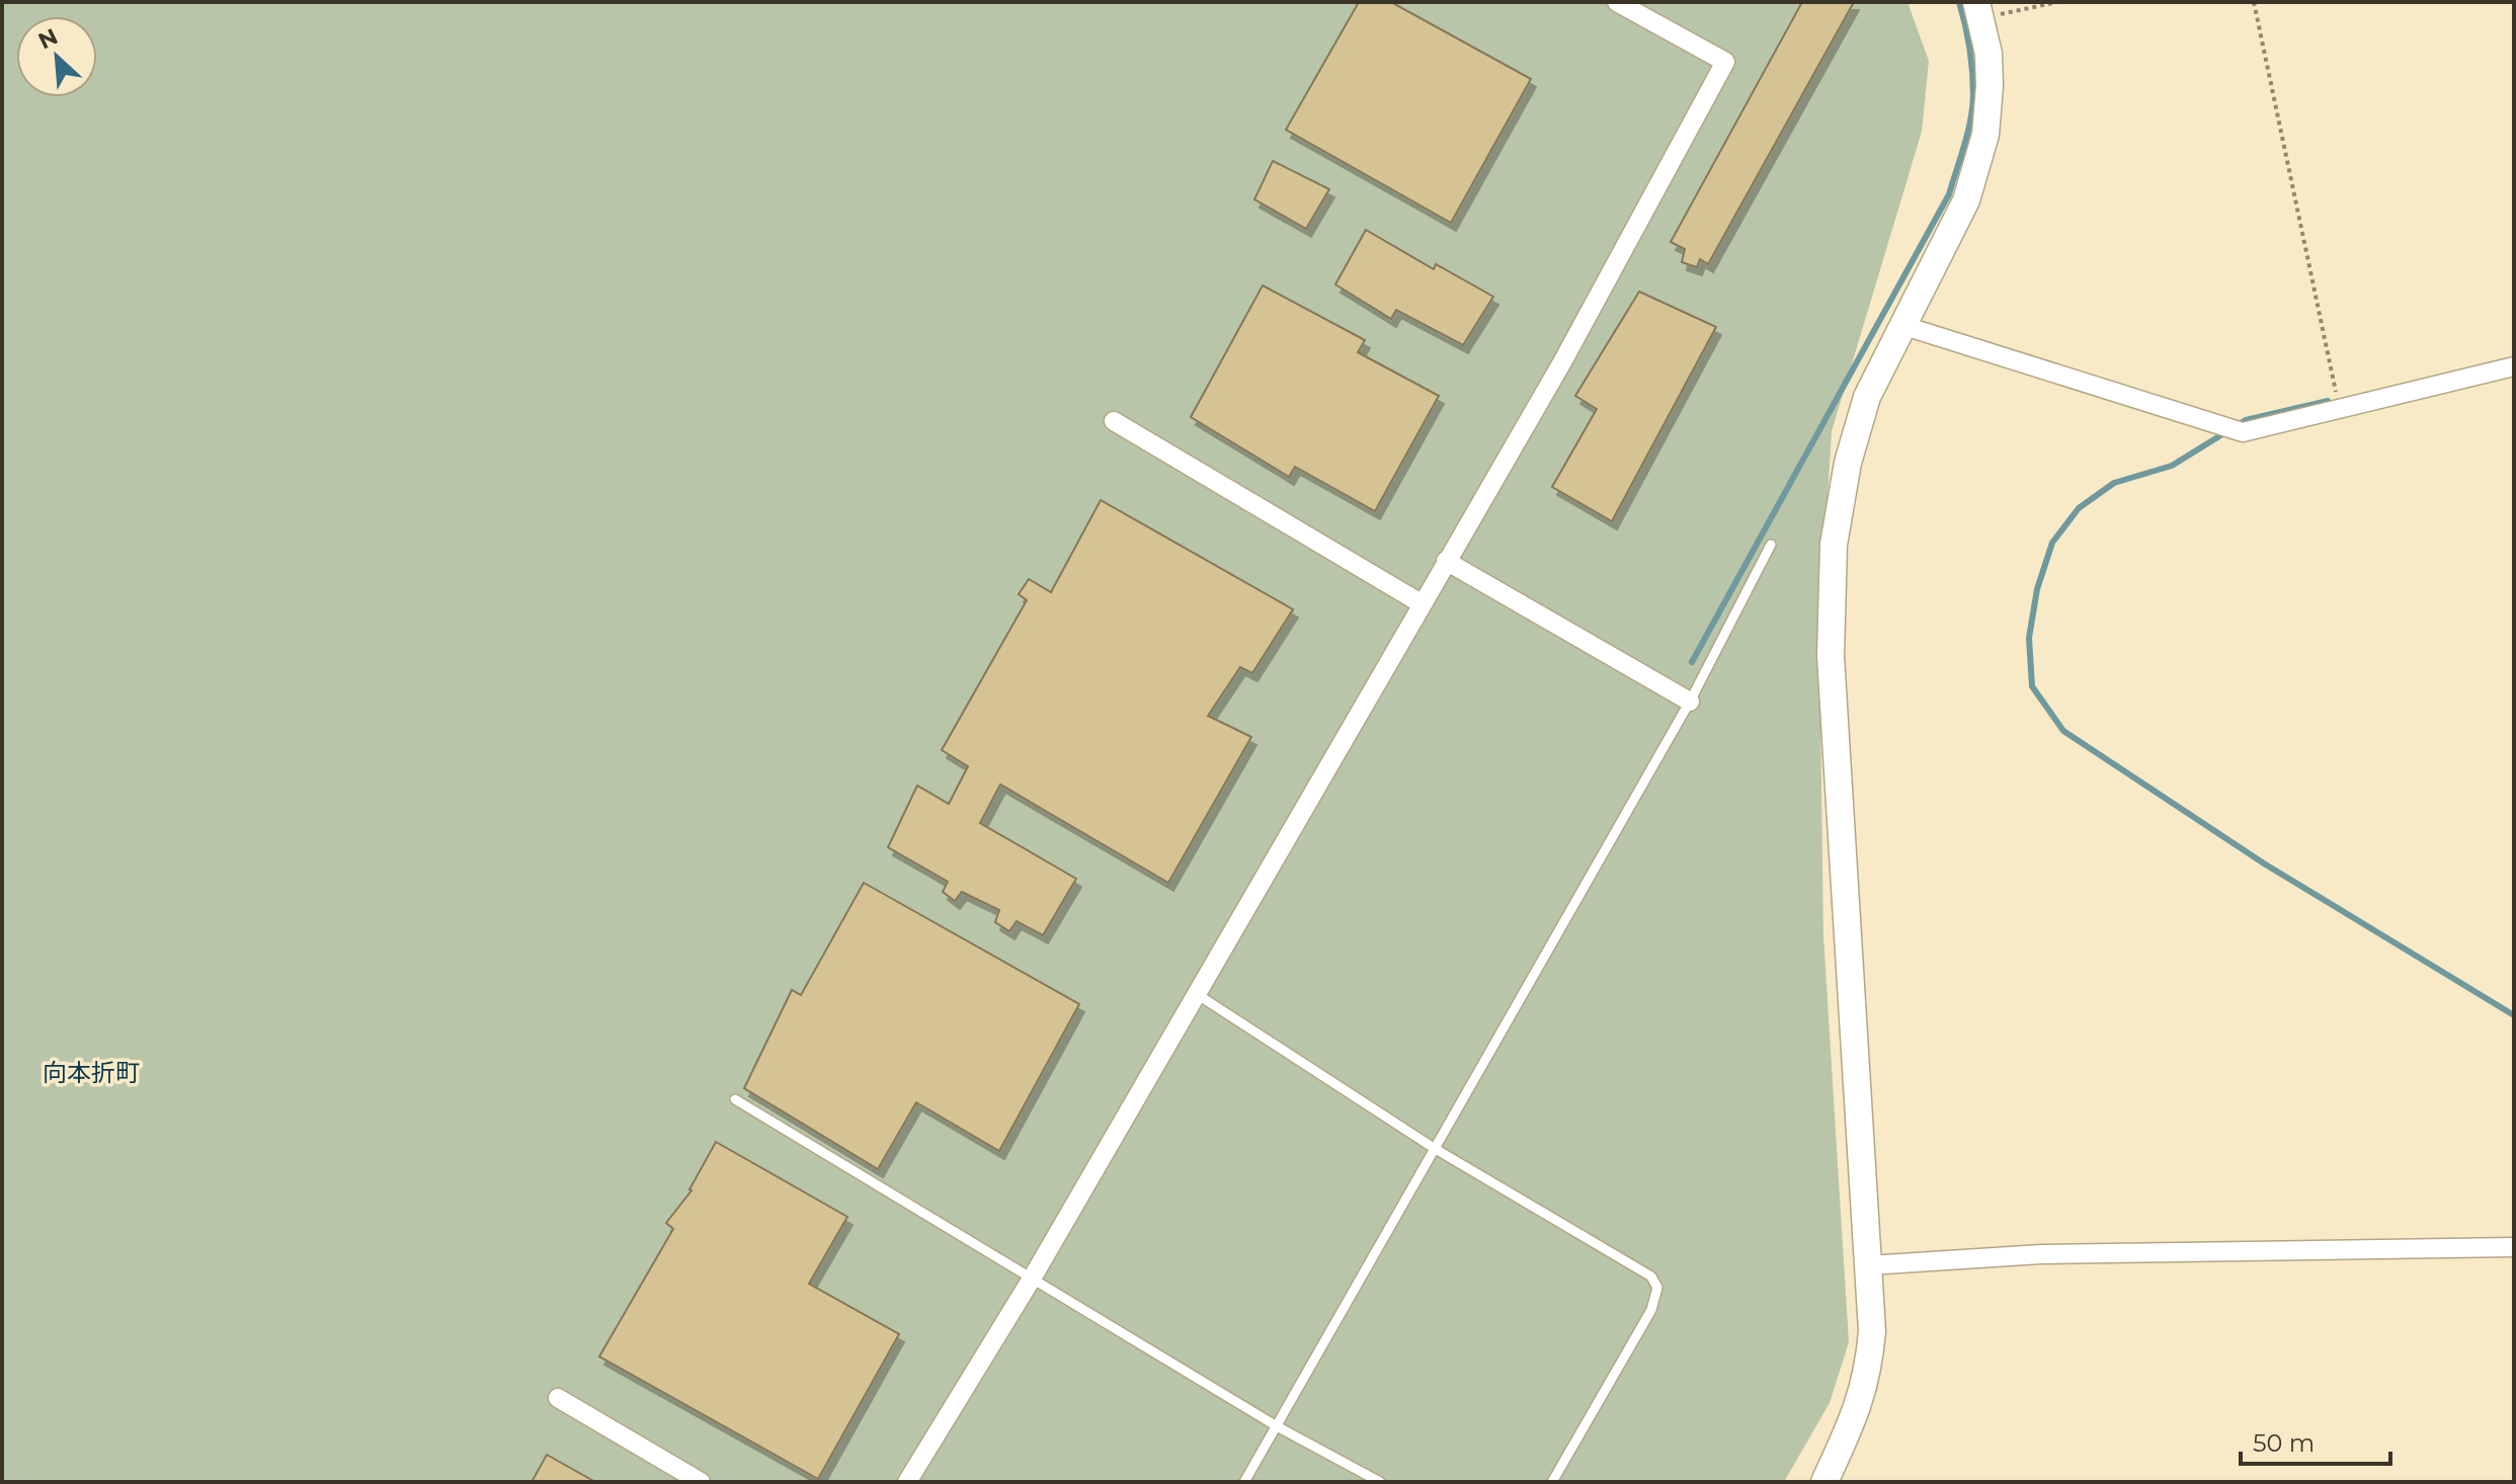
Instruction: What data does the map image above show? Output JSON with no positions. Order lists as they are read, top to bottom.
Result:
{
  "districts": ["向本折町"],
  "scale_bar": "50 m",
  "north": "top left"
}
